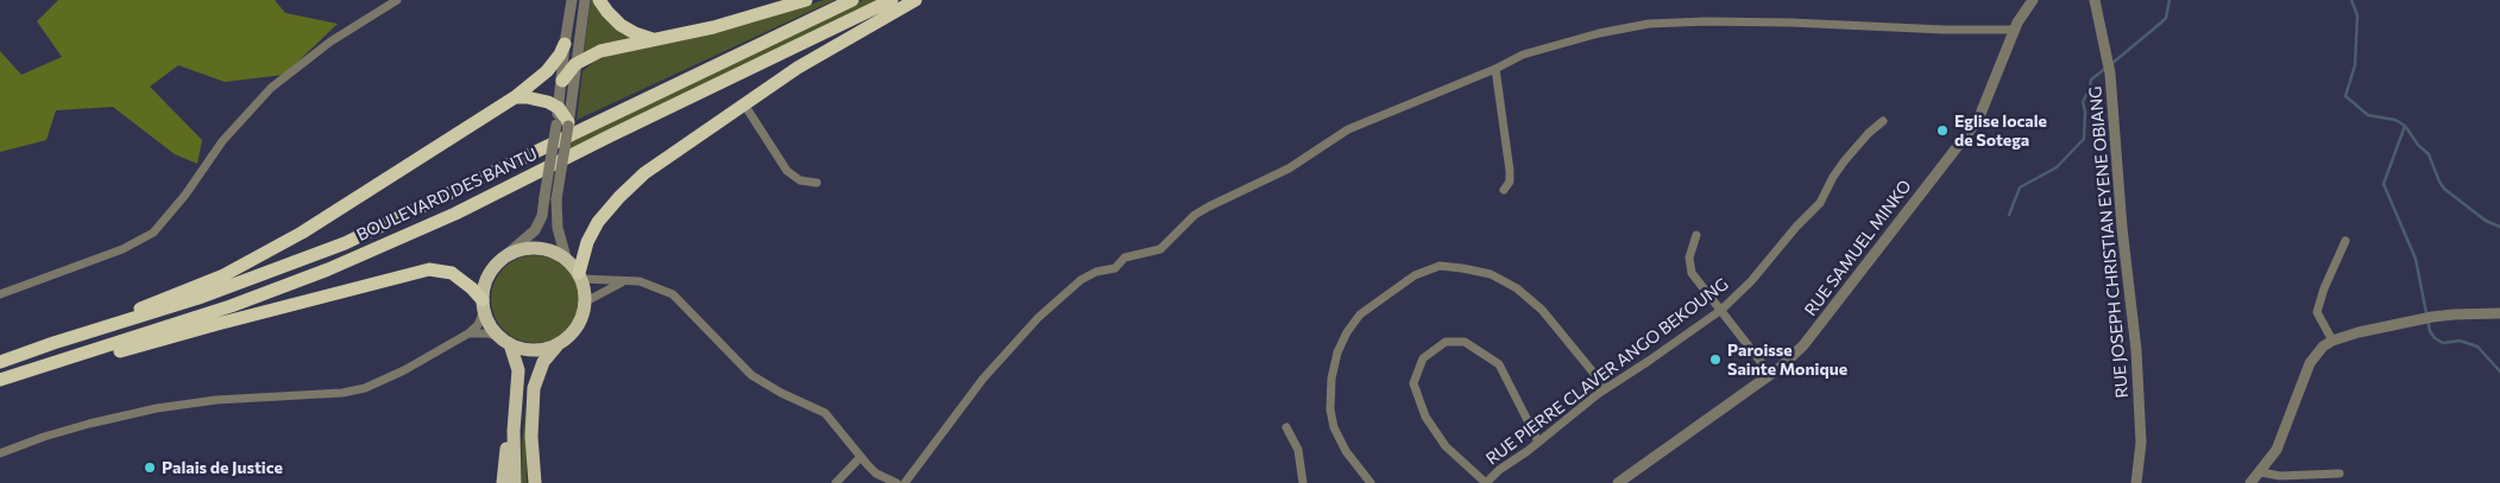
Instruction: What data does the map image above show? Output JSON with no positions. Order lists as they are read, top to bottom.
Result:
{
  "streets": {
    "highway": ["BOULEVARD DES BANTU"],
    "street": ["RUE JOSEPH CHRISTIAN EYENE OBIANG", "RUE SAMUEL MINKO", "RUE PIERRE CLAVER ANGO BEKOUNG"]
  },
  "places": ["Eglise locale de Sotega", "Paroisse Sainte Monique", "Palais de Justice"]
}
